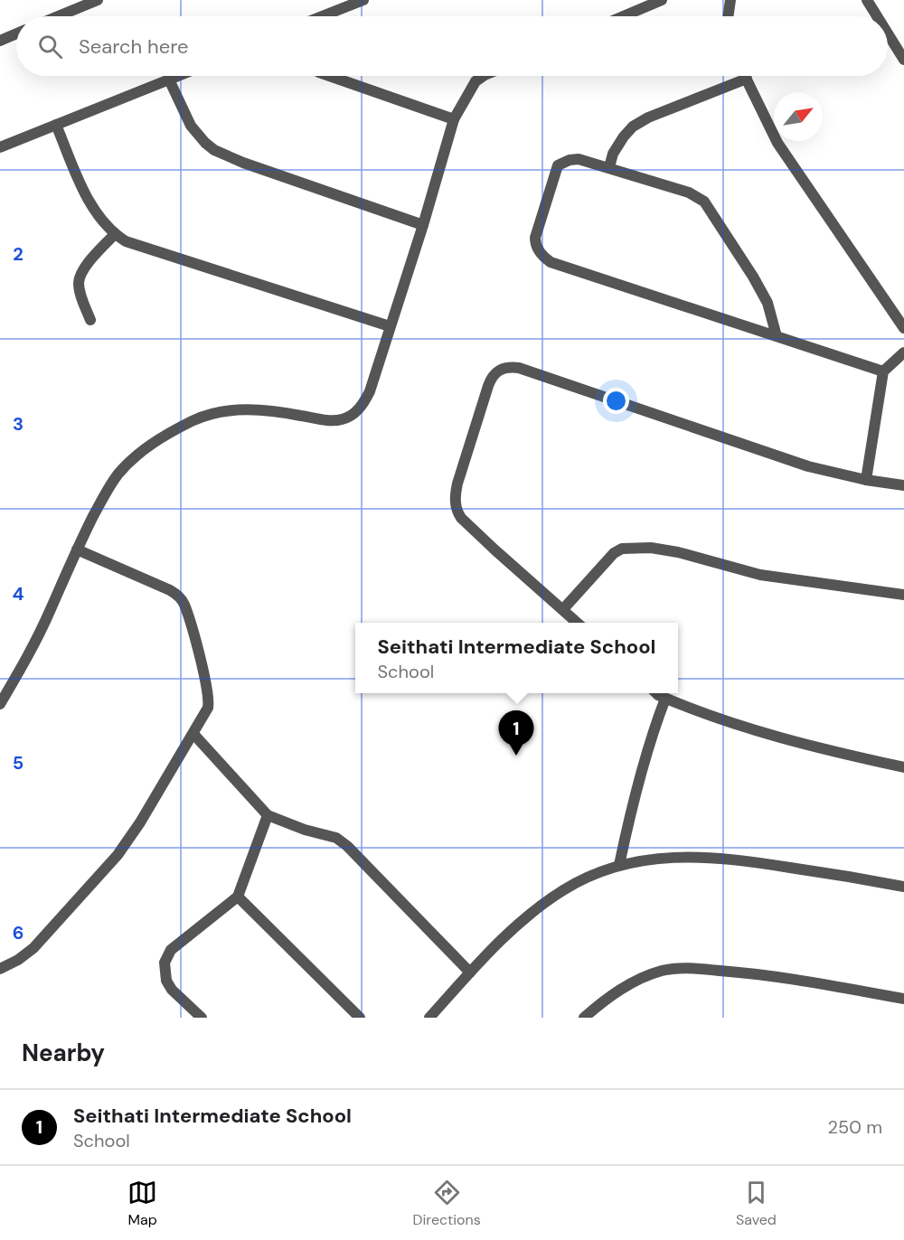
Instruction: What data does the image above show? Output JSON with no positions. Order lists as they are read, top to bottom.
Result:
{
  "north": "top right",
  "page": {
    "search": "Search here",
    "popup": ["Seithati Intermediate School", "School"],
    "pins": "1",
    "heading": "Nearby",
    "list": [
      {
        "mark": "1",
        "name": "Seithati Intermediate School",
        "note": "School",
        "value": "250 m"
      }
    ],
    "nav": ["Map", "Directions", "Saved"]
  },
  "grid": {
    "rows": [
      "2",
      "3",
      "4",
      "5",
      "6"
    ]
  }
}
